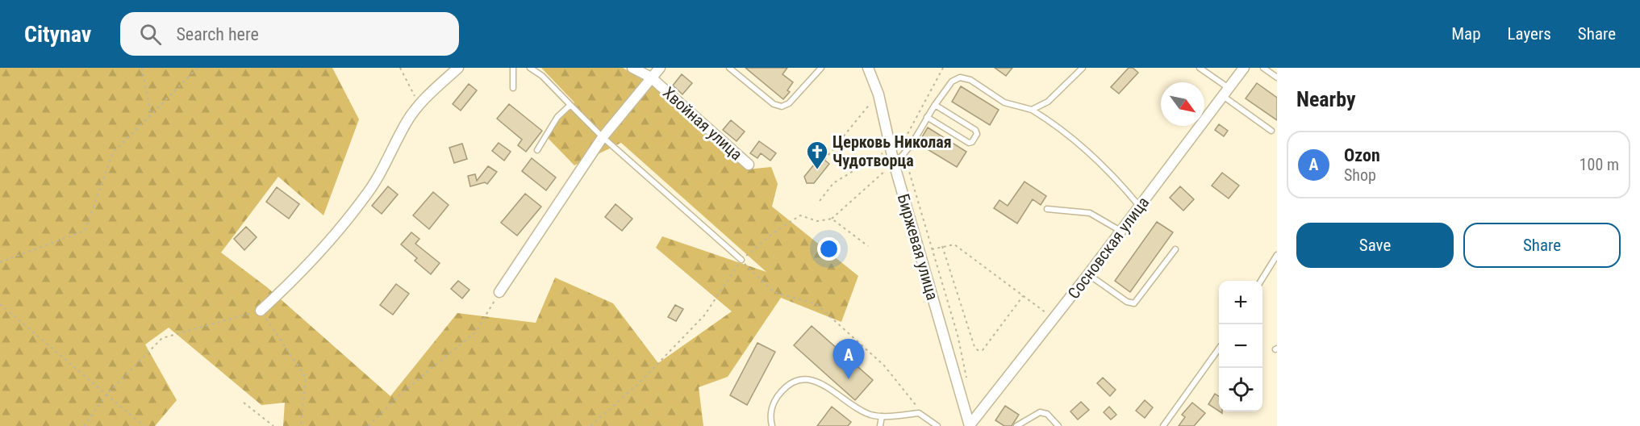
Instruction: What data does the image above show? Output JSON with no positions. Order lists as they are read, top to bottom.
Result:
{
  "streets": {
    "street": ["Хвойная улица", "Биржевая улица", "Сосновская улица"]
  },
  "crossings": [
    ["Биржевая улица", "Сосновская улица"]
  ],
  "places": {
    "church": ["Церковь Николая Чудотворца"]
  },
  "north": "bottom right",
  "page": {
    "header": "Citynav",
    "search": "Search here",
    "nav": ["Map", "Layers", "Share"],
    "heading": "Nearby",
    "list": [
      {
        "mark": "A",
        "name": "Ozon",
        "note": "Shop",
        "value": "100 m"
      }
    ],
    "buttons": ["Save", "Share"],
    "map_buttons": ["+", "−"],
    "pins": "A"
  }
}
